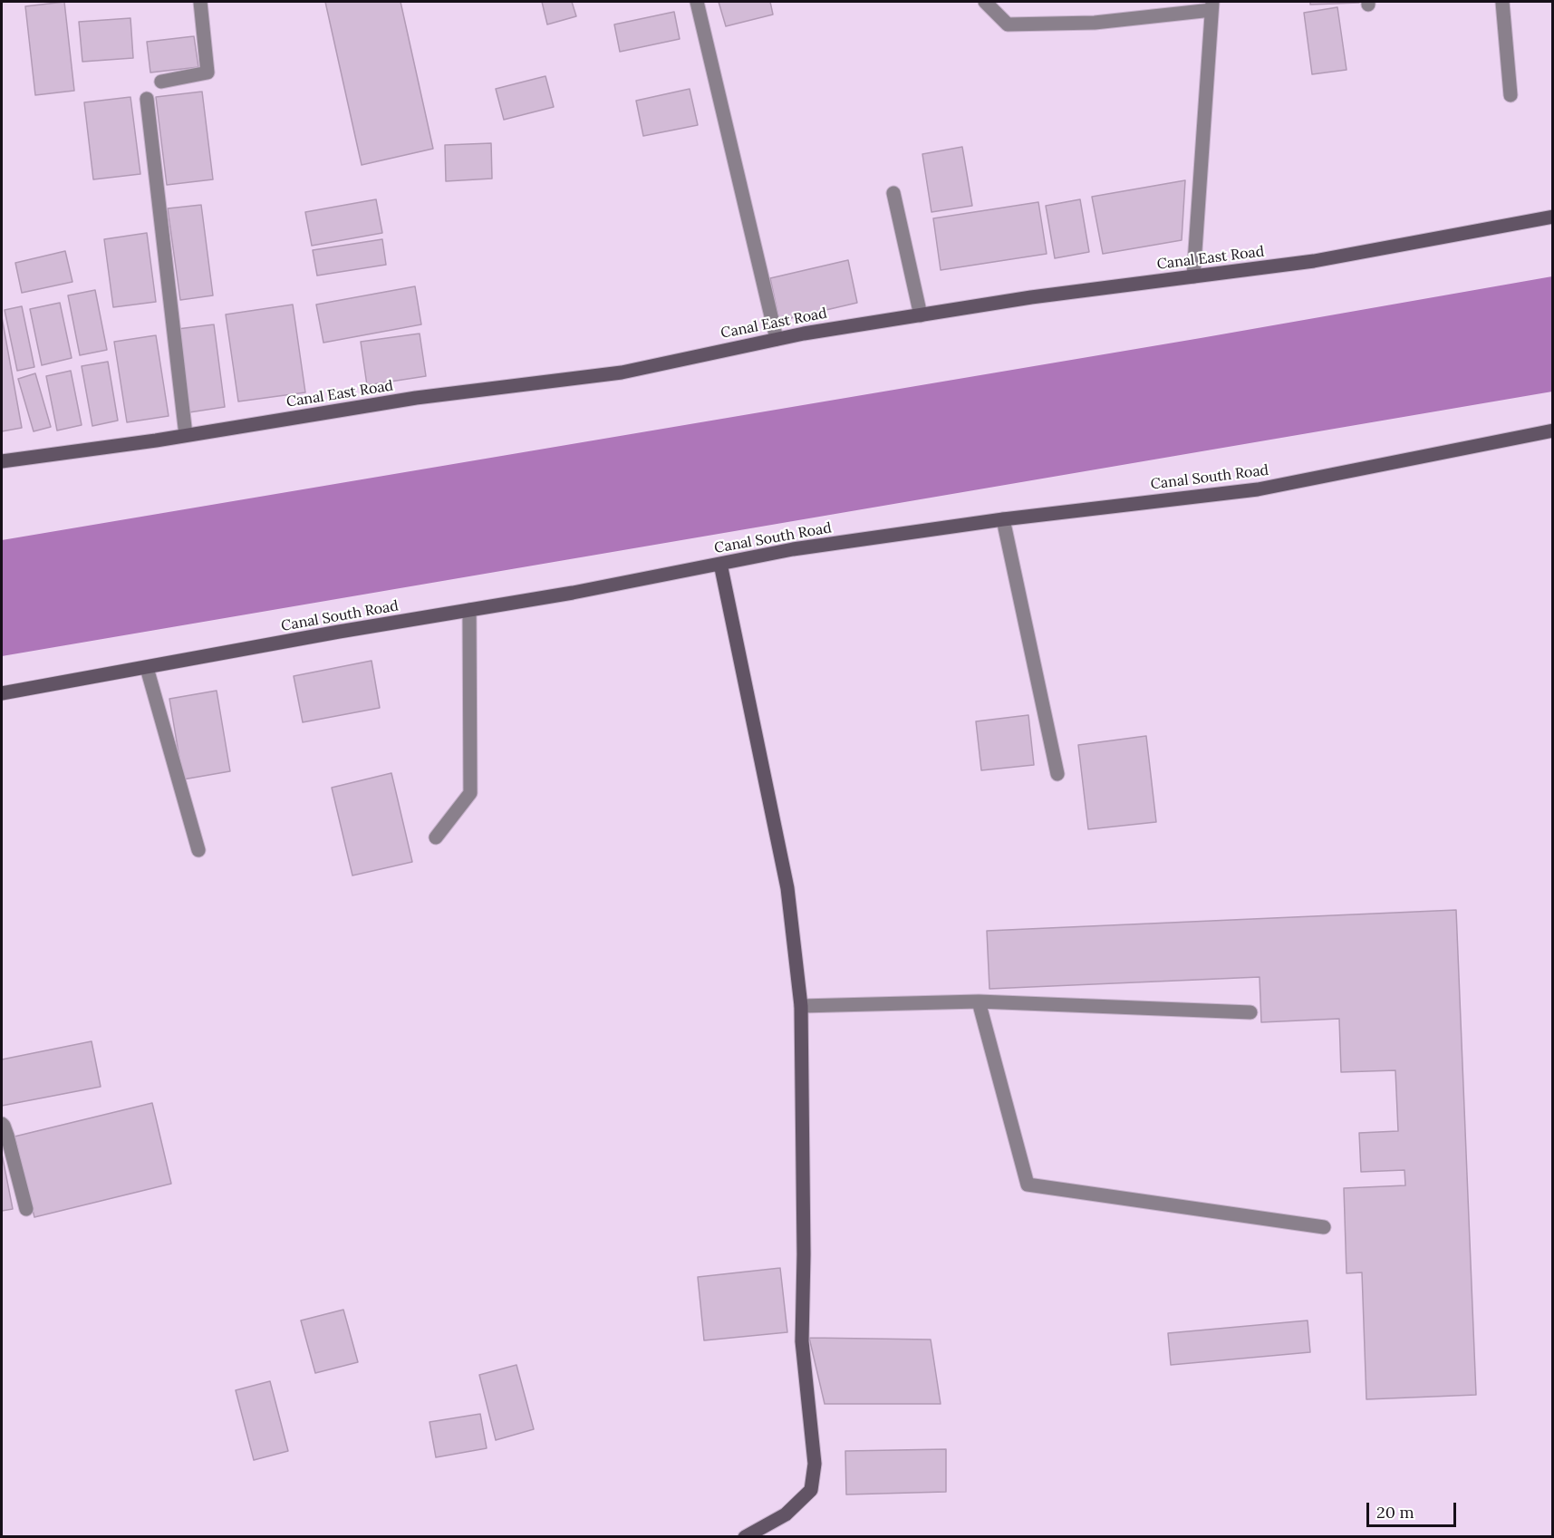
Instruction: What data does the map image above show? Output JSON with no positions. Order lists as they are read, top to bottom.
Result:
{
  "streets": {
    "street": ["Canal East Road", "Canal South Road"]
  },
  "scale_bar": "20 m"
}
